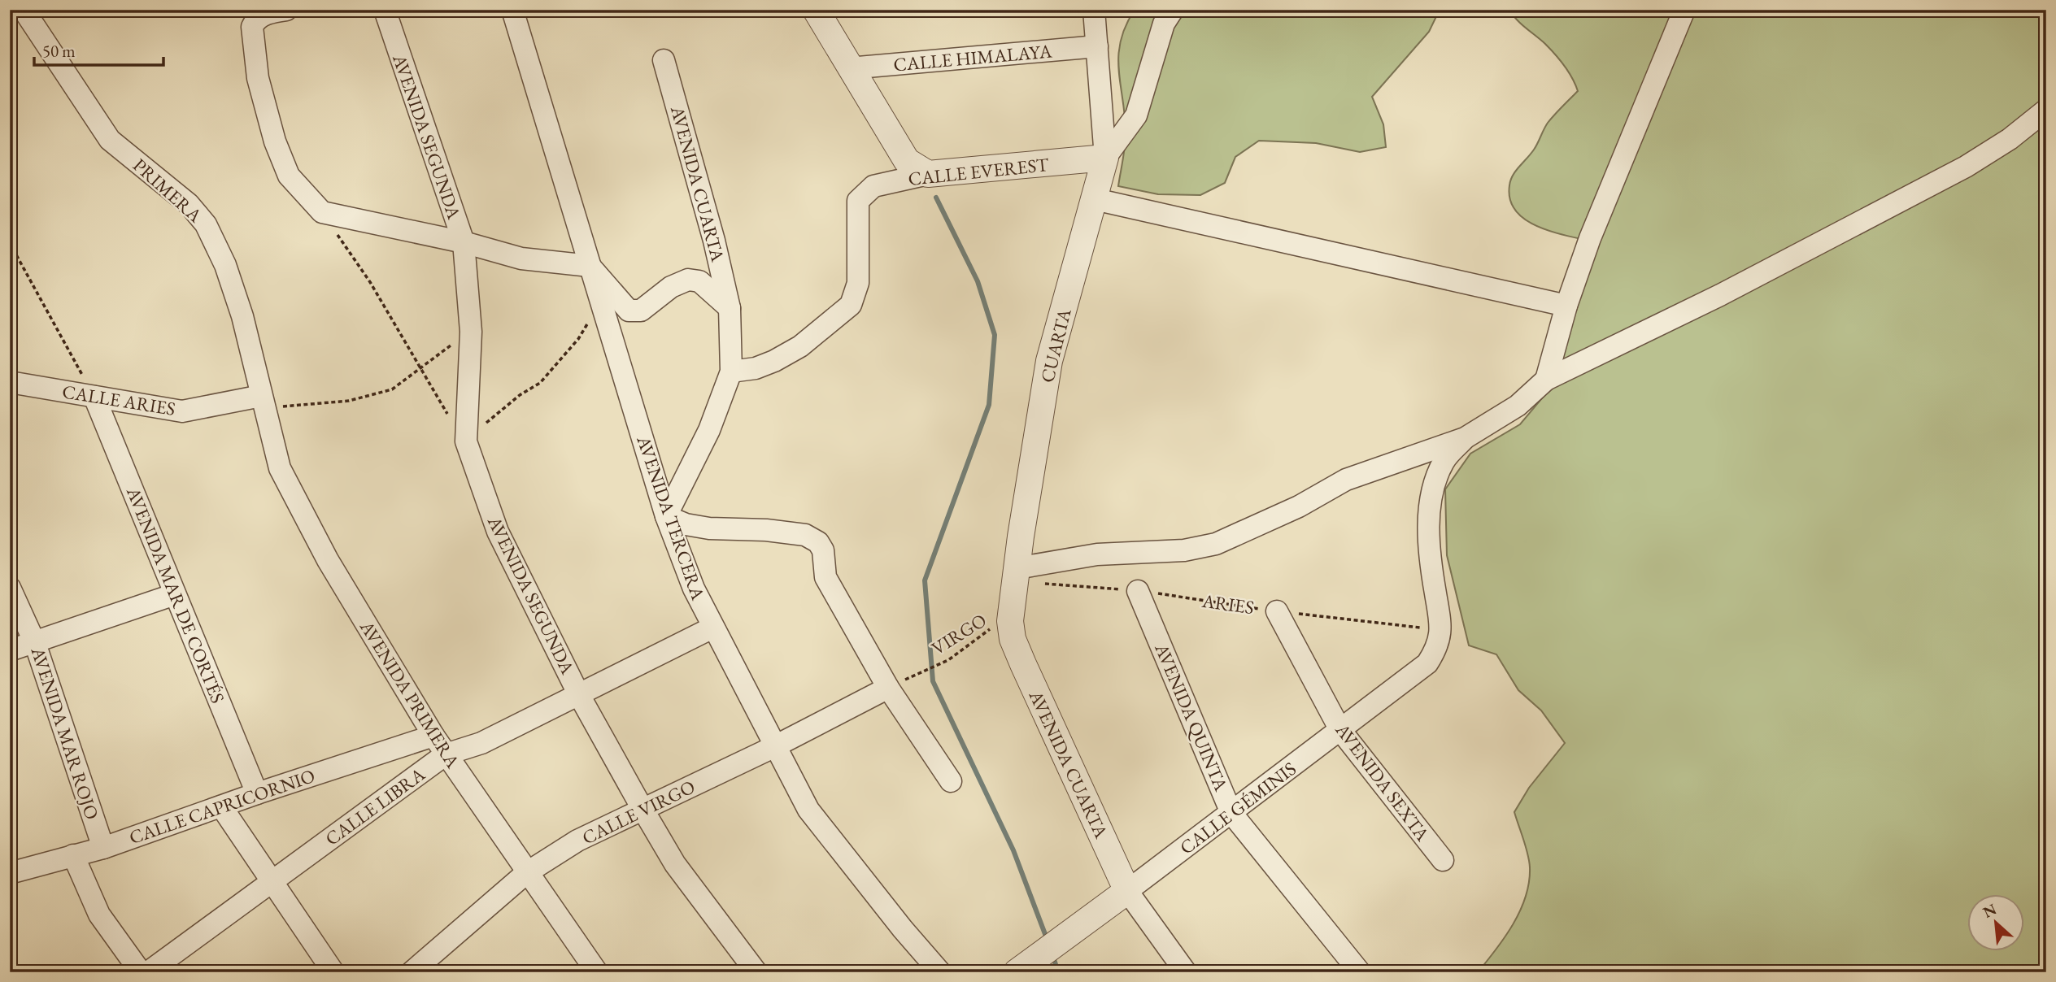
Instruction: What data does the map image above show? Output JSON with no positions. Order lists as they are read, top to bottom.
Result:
{
  "streets": {
    "street": [
      "CALLE HIMALAYA",
      "AVENIDA SEGUNDA",
      "CALLE EVEREST",
      "AVENIDA CUARTA",
      "PRIMERA",
      "CUARTA",
      "CALLE ARIES",
      "AVENIDA TERCERA",
      "AVENIDA MAR DE CORTÉS",
      "AVENIDA PRIMERA",
      "AVENIDA QUINTA",
      "AVENIDA MAR ROJO",
      "AVENIDA SEXTA",
      "CALLE CAPRICORNIO",
      "CALLE LIBRA",
      "CALLE GÉMINIS",
      "CALLE VIRGO"
    ],
    "path": ["ARIES", "VIRGO"]
  },
  "crossings": [
    ["AVENIDA SEGUNDA", "CALLE LIBRA"],
    ["AVENIDA SEGUNDA", "CALLE VIRGO"],
    ["CALLE EVEREST", "AVENIDA CUARTA"],
    ["CALLE EVEREST", "CUARTA"],
    ["AVENIDA CUARTA", "CUARTA"],
    ["AVENIDA CUARTA", "ARIES"],
    ["AVENIDA CUARTA", "VIRGO"],
    ["AVENIDA CUARTA", "CALLE GÉMINIS"],
    ["PRIMERA", "CALLE ARIES"],
    ["PRIMERA", "AVENIDA PRIMERA"],
    ["CALLE ARIES", "AVENIDA MAR DE CORTÉS"],
    ["CALLE ARIES", "AVENIDA PRIMERA"],
    ["AVENIDA TERCERA", "CALLE LIBRA"],
    ["AVENIDA TERCERA", "CALLE VIRGO"],
    ["AVENIDA MAR DE CORTÉS", "CALLE CAPRICORNIO"],
    ["ARIES", "AVENIDA QUINTA"],
    ["ARIES", "AVENIDA SEXTA"],
    ["ARIES", "CALLE GÉMINIS"],
    ["AVENIDA PRIMERA", "CALLE CAPRICORNIO"],
    ["AVENIDA PRIMERA", "CALLE LIBRA"],
    ["AVENIDA PRIMERA", "CALLE VIRGO"],
    ["AVENIDA QUINTA", "CALLE GÉMINIS"],
    ["AVENIDA MAR ROJO", "CALLE CAPRICORNIO"],
    ["AVENIDA SEXTA", "CALLE GÉMINIS"]
  ],
  "scale_bar": "50 m",
  "north": "top left"
}
